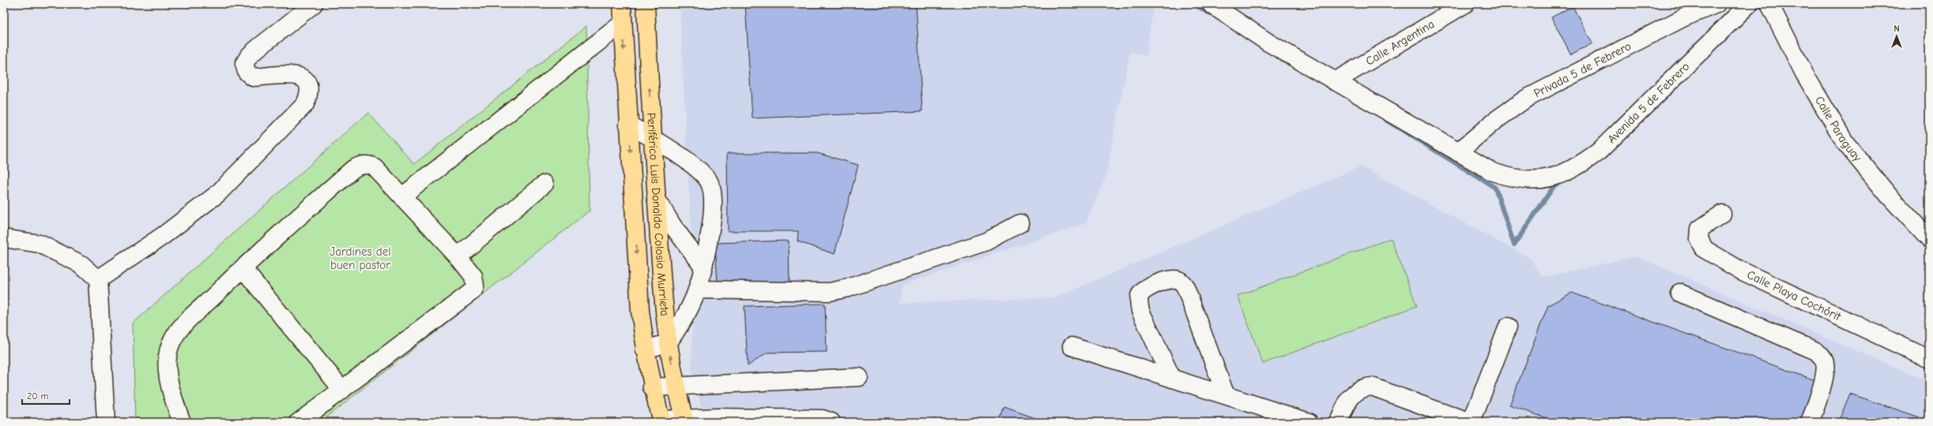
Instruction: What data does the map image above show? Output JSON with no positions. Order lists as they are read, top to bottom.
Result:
{
  "streets": {
    "main road": ["Periférico Luis Donaldo Colosio Murrieta"],
    "street": [
      "Calle Argentina",
      "Privada 5 de Febrero",
      "Avenida 5 de Febrero",
      "Calle Paraguay",
      "Calle Playa Cochórit"
    ]
  },
  "crossings": [
    ["Calle Argentina", "Avenida 5 de Febrero"],
    ["Privada 5 de Febrero", "Avenida 5 de Febrero"]
  ],
  "parks": ["Jardines del buen pastor"],
  "scale_bar": "20 m",
  "north": "top"
}
